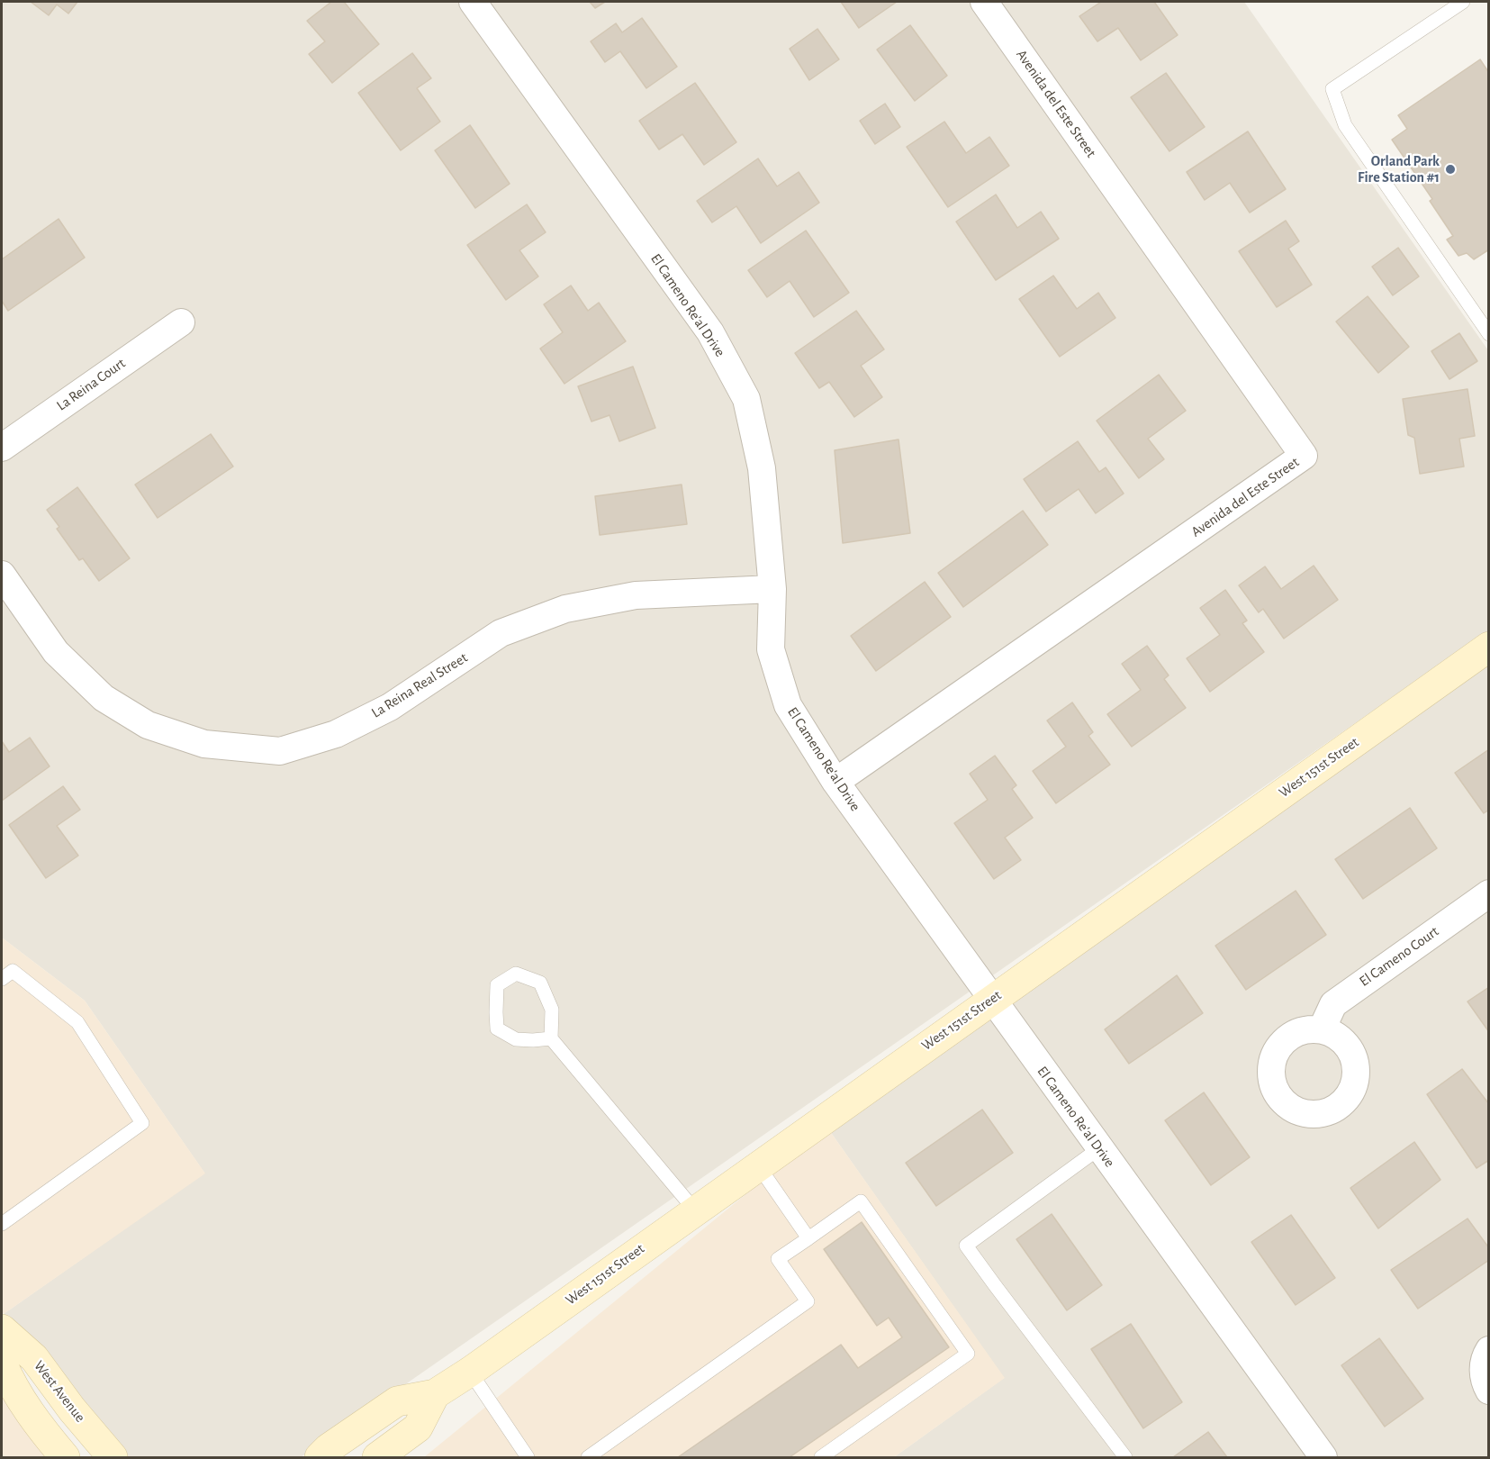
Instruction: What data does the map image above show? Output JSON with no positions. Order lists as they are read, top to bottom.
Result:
{
  "streets": {
    "street": [
      "Avenida del Este Street",
      "El Cameno Re'al Drive",
      "La Reina Court",
      "La Reina Real Street",
      "West 151st Street",
      "El Cameno Court",
      "West Avenue"
    ]
  },
  "crossings": [
    ["Avenida del Este Street", "El Cameno Re'al Drive"],
    ["El Cameno Re'al Drive", "La Reina Real Street"],
    ["El Cameno Re'al Drive", "West 151st Street"]
  ],
  "places": ["Orland Park Fire Station #1"]
}
